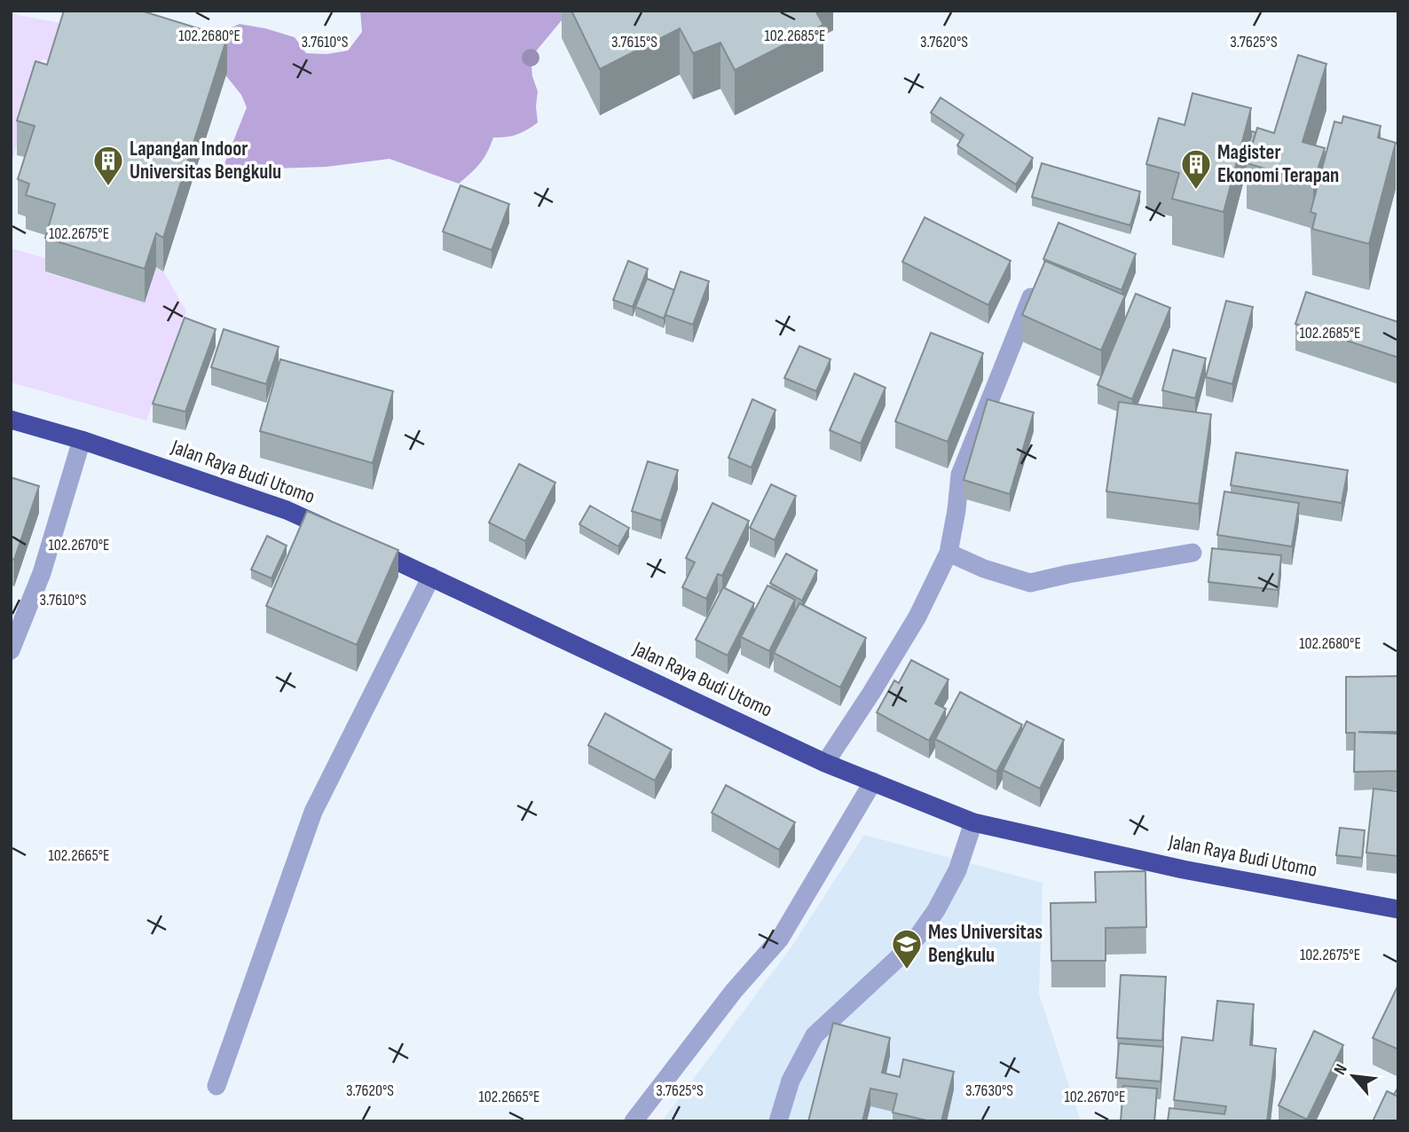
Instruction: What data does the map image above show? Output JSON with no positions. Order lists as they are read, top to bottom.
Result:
{
  "streets": {
    "highway": ["Jalan Raya Budi Utomo"]
  },
  "places": {
    "building": ["Lapangan Indoor Universitas Bengkulu", "Magister Ekonomi Terapan"],
    "school or university": ["Mes Universitas Bengkulu"]
  },
  "north": "top left",
  "coordinates": [
    "102.2680°E",
    "102.2685°E",
    "3.7610°S",
    "3.7615°S",
    "3.7620°S",
    "3.7625°S",
    "102.2675°E",
    "102.2670°E",
    "102.2665°E",
    "3.7630°S"
  ]
}
